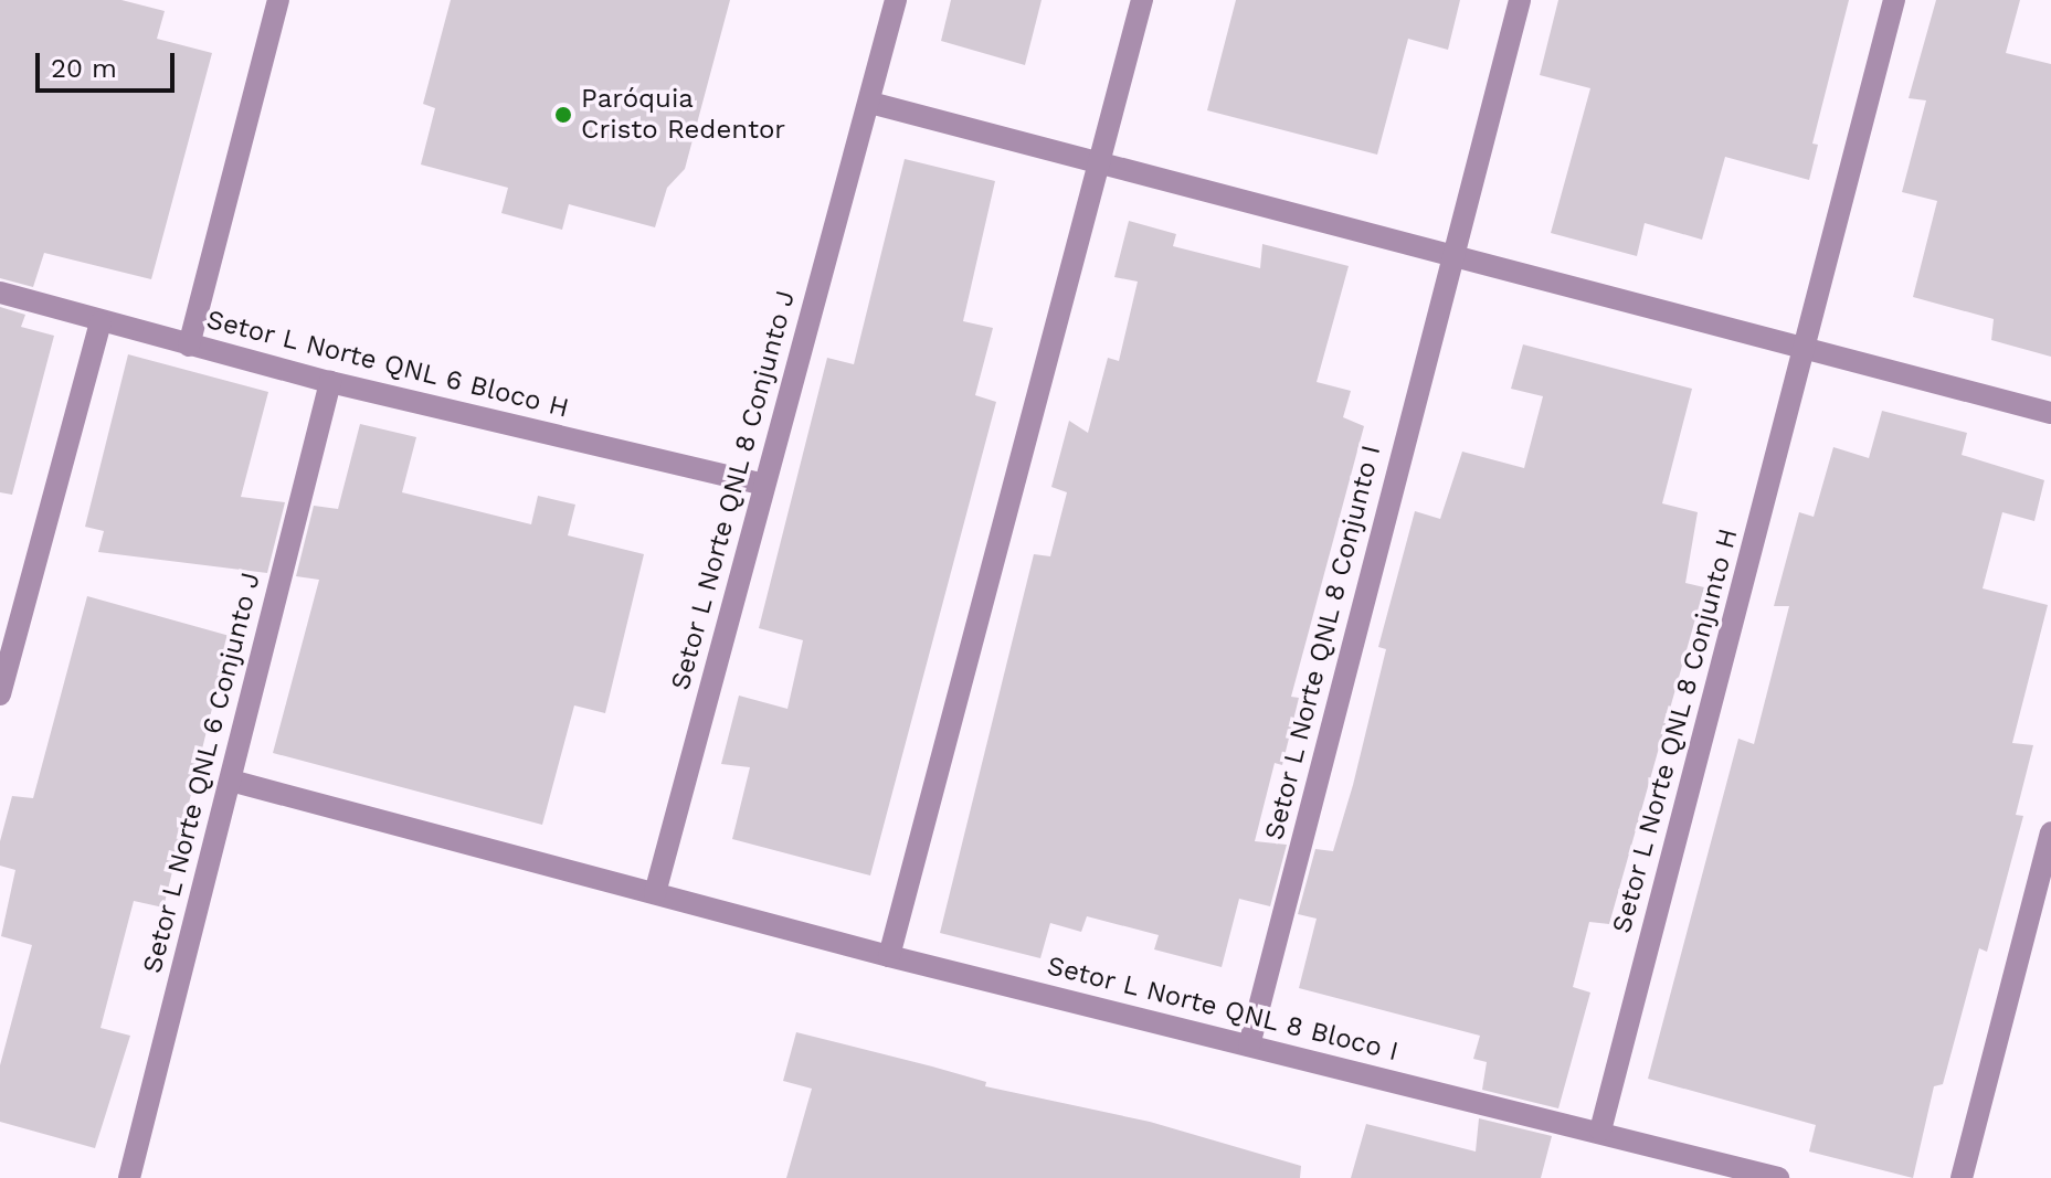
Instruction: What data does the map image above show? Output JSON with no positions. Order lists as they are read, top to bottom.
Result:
{
  "streets": {
    "street": [
      "Setor L Norte QNL 6 Bloco H",
      "Setor L Norte QNL 8 Conjunto J",
      "Setor L Norte QNL 8 Conjunto I",
      "Setor L Norte QNL 8 Conjunto H",
      "Setor L Norte QNL 6 Conjunto J",
      "Setor L Norte QNL 8 Bloco I"
    ]
  },
  "crossings": [
    ["Setor L Norte QNL 6 Bloco H", "Setor L Norte QNL 8 Conjunto J"],
    ["Setor L Norte QNL 6 Bloco H", "Setor L Norte QNL 6 Conjunto J"],
    ["Setor L Norte QNL 8 Conjunto J", "Setor L Norte QNL 8 Bloco I"],
    ["Setor L Norte QNL 8 Conjunto I", "Setor L Norte QNL 8 Bloco I"],
    ["Setor L Norte QNL 8 Conjunto H", "Setor L Norte QNL 8 Bloco I"],
    ["Setor L Norte QNL 6 Conjunto J", "Setor L Norte QNL 8 Bloco I"]
  ],
  "places": ["Paróquia Cristo Redentor"],
  "scale_bar": "20 m"
}
